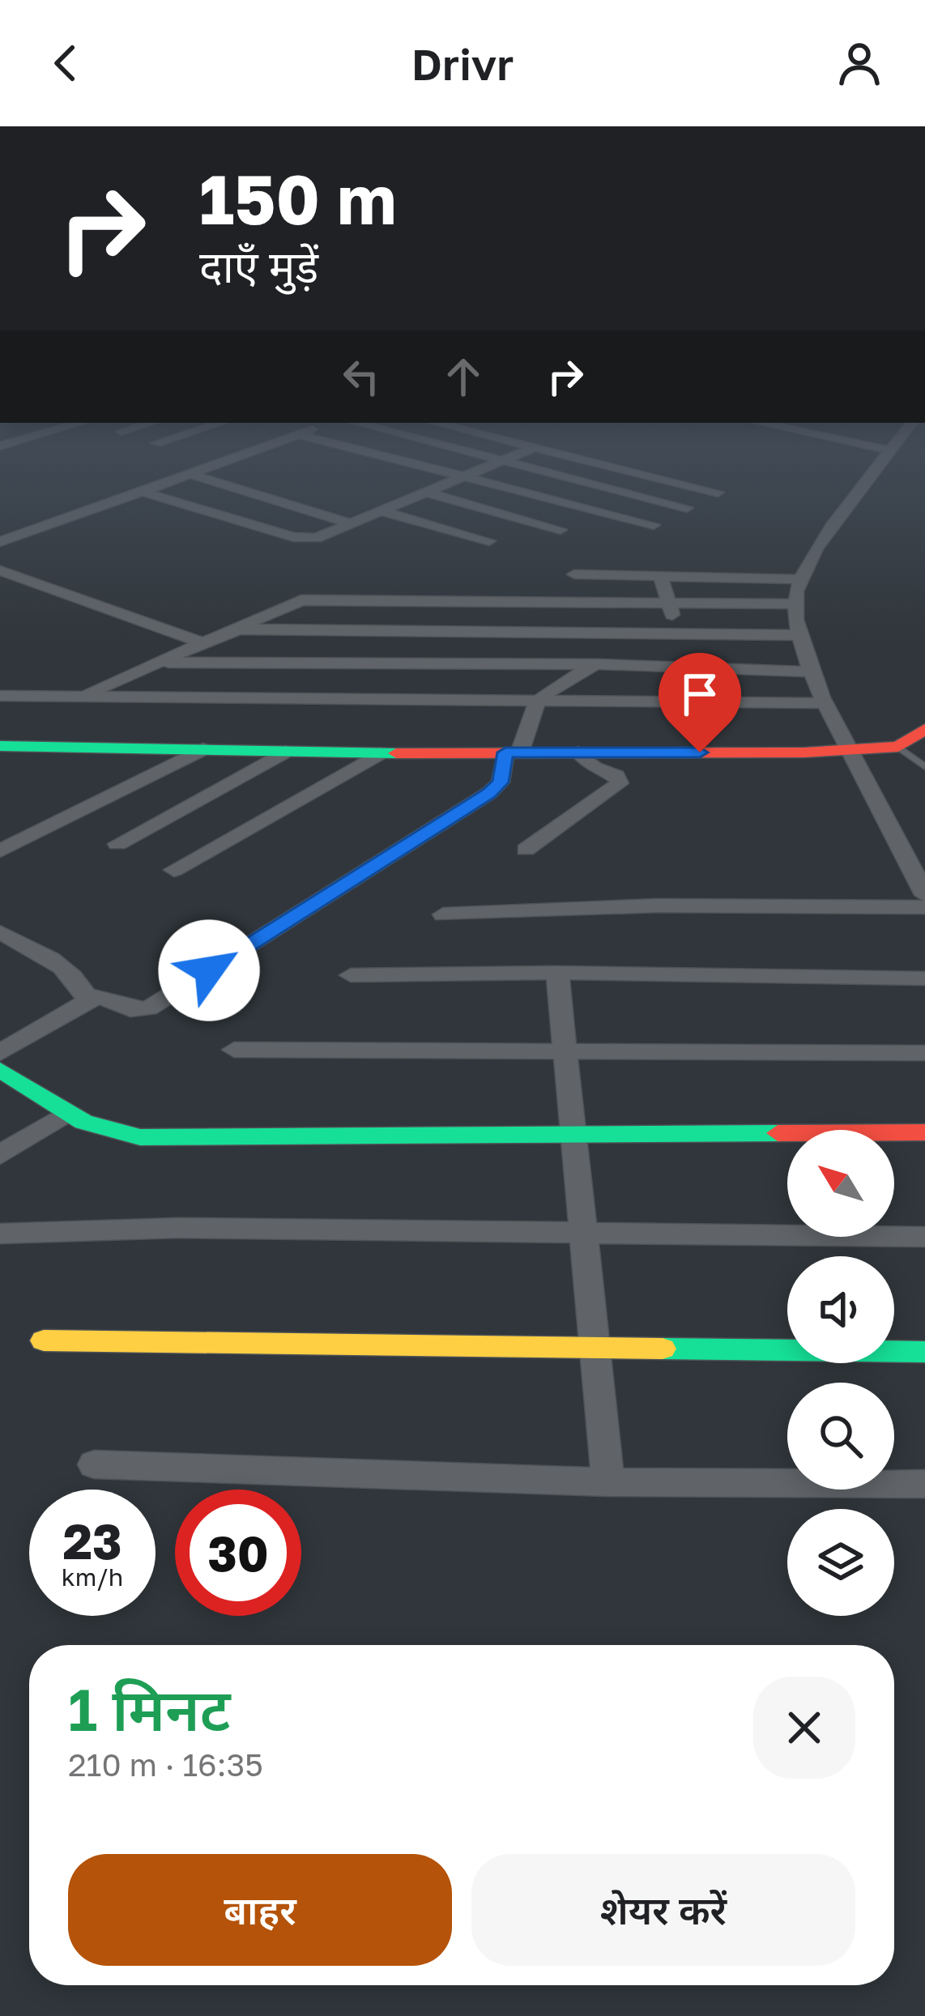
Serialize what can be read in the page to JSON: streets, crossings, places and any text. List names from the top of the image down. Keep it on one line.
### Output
{"north":"top left","page":{"header":"Drivr","turn":["150 m","दाएँ मुड़ें"],"speed":"23 km/h","limit":"30","heading":["1 मिनट","210 m · 16:35"],"buttons":["बाहर","शेयर करें"]}}
